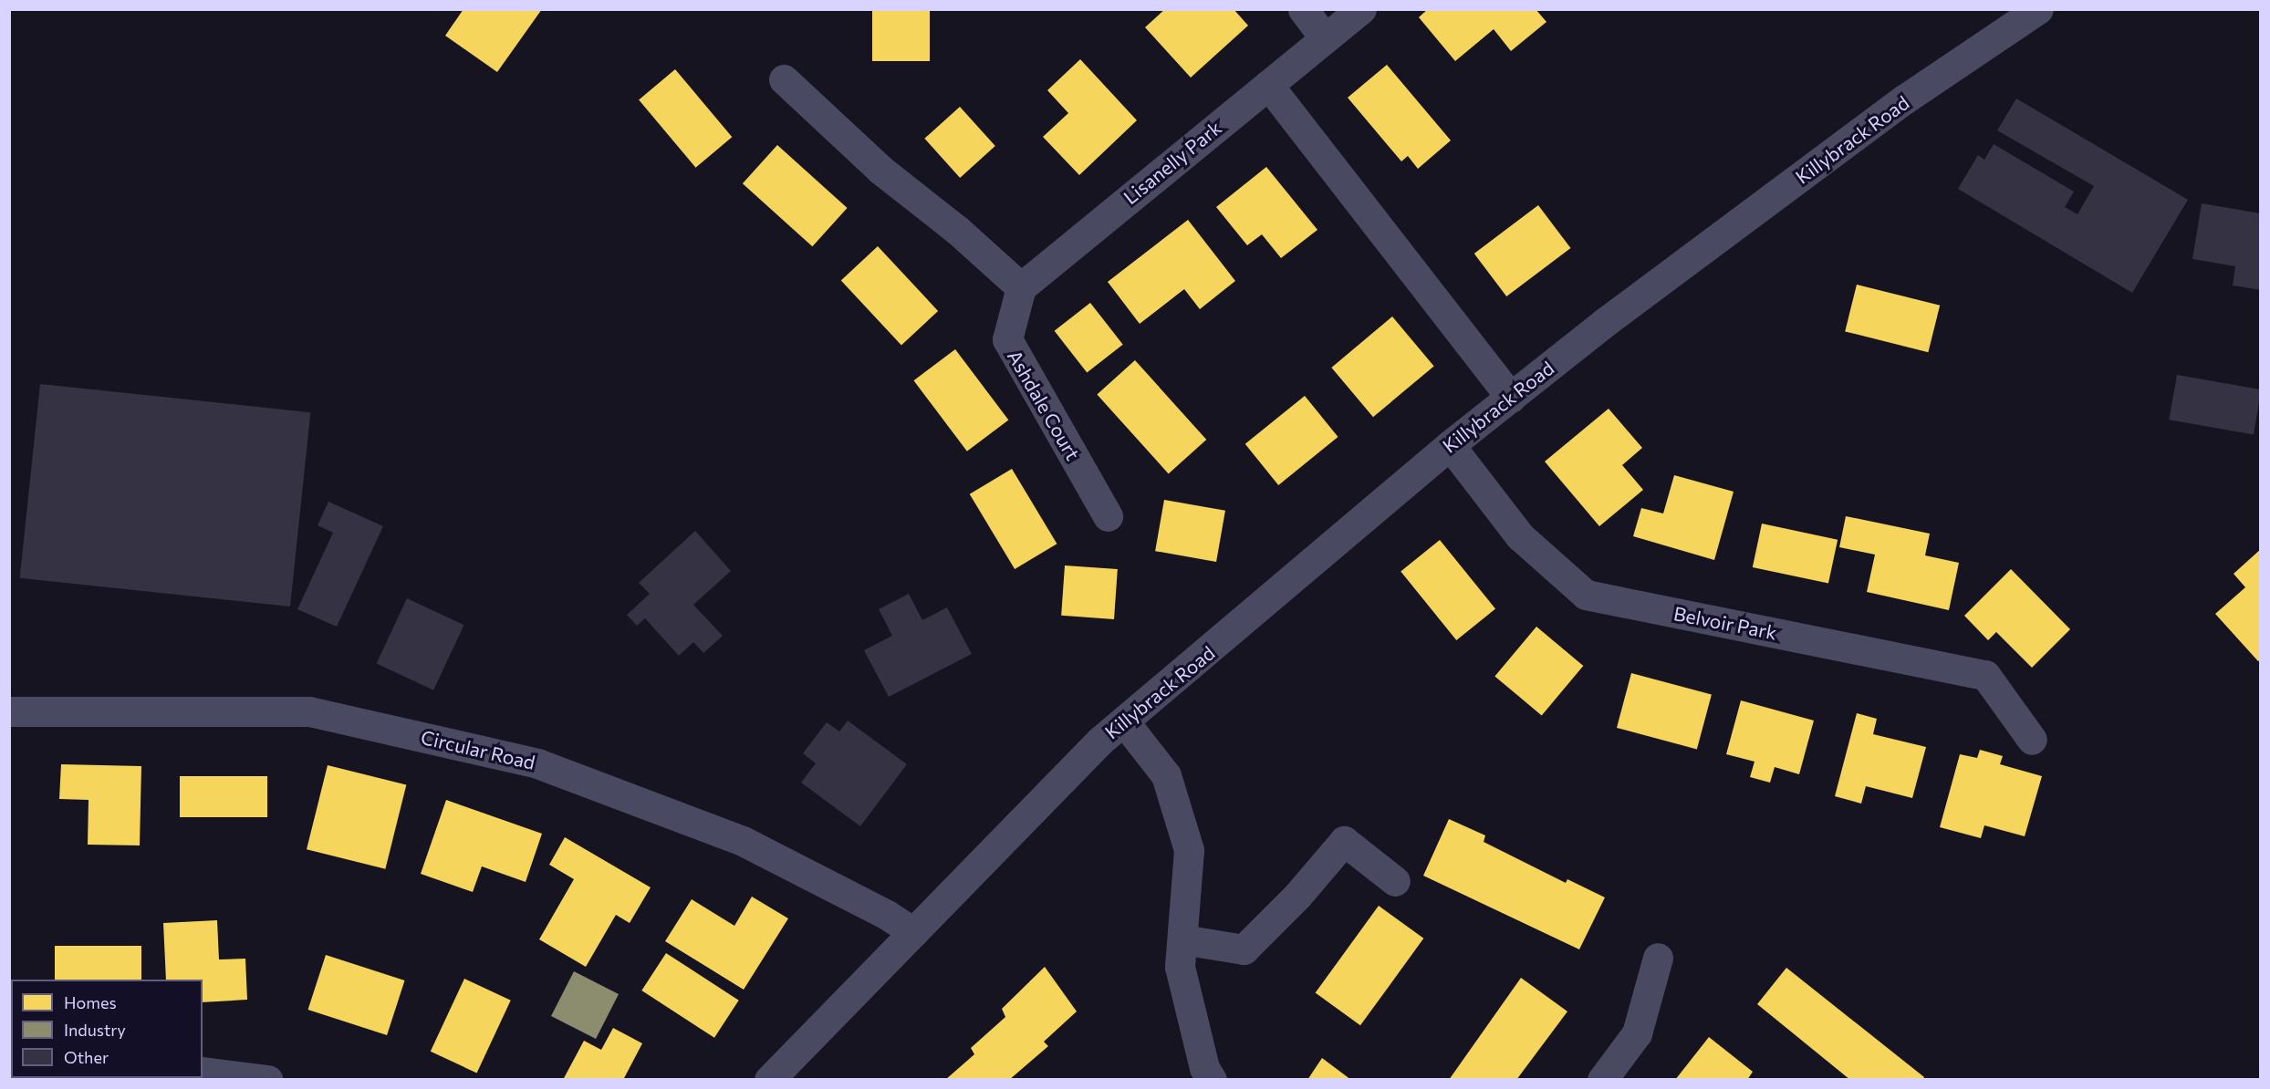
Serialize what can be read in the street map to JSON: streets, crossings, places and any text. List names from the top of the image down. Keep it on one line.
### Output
{"streets":{"street":["Killybrack Road","Lisanelly Park","Ashdale Court","Belvoir Park","Circular Road"]},"crossings":[["Killybrack Road","Belvoir Park"],["Killybrack Road","Circular Road"],["Lisanelly Park","Ashdale Court"]],"legend":["Homes","Industry","Other"]}
